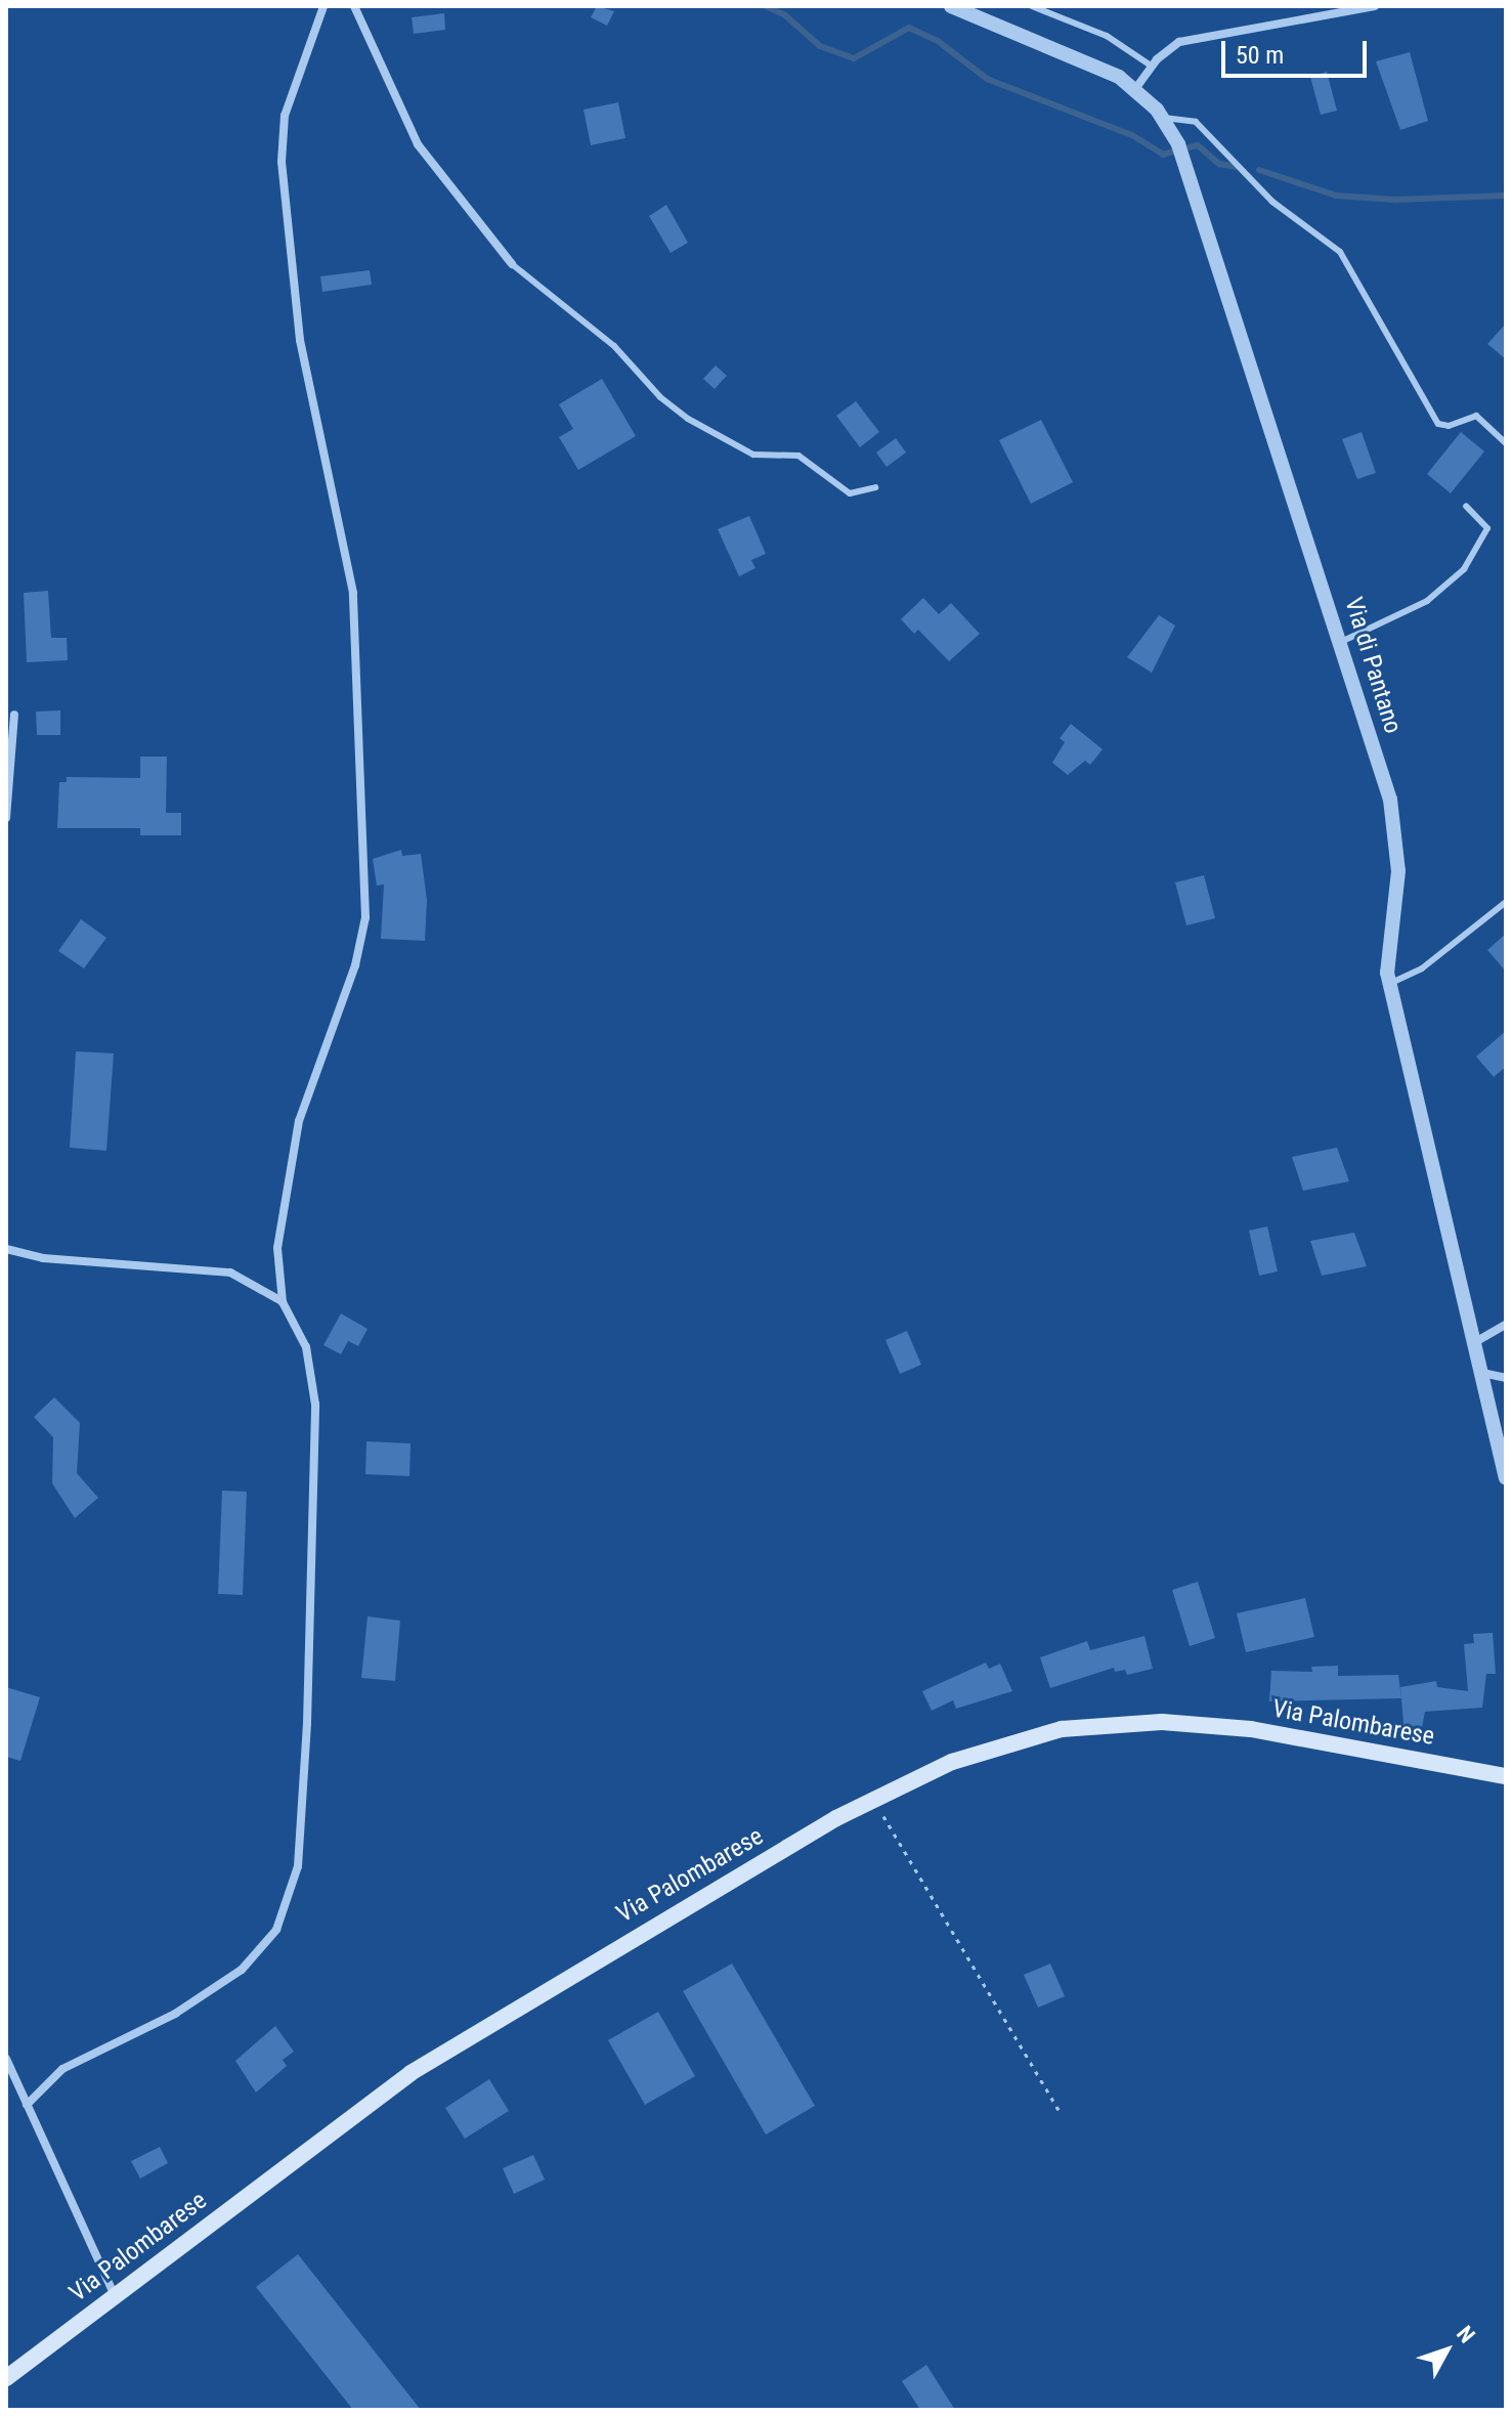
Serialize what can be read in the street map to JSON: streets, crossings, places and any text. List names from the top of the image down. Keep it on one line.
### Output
{"streets":{"main road":["Via Palombarese"],"street":["Via di Pantano"]},"scale_bar":"50 m","north":"top right"}
